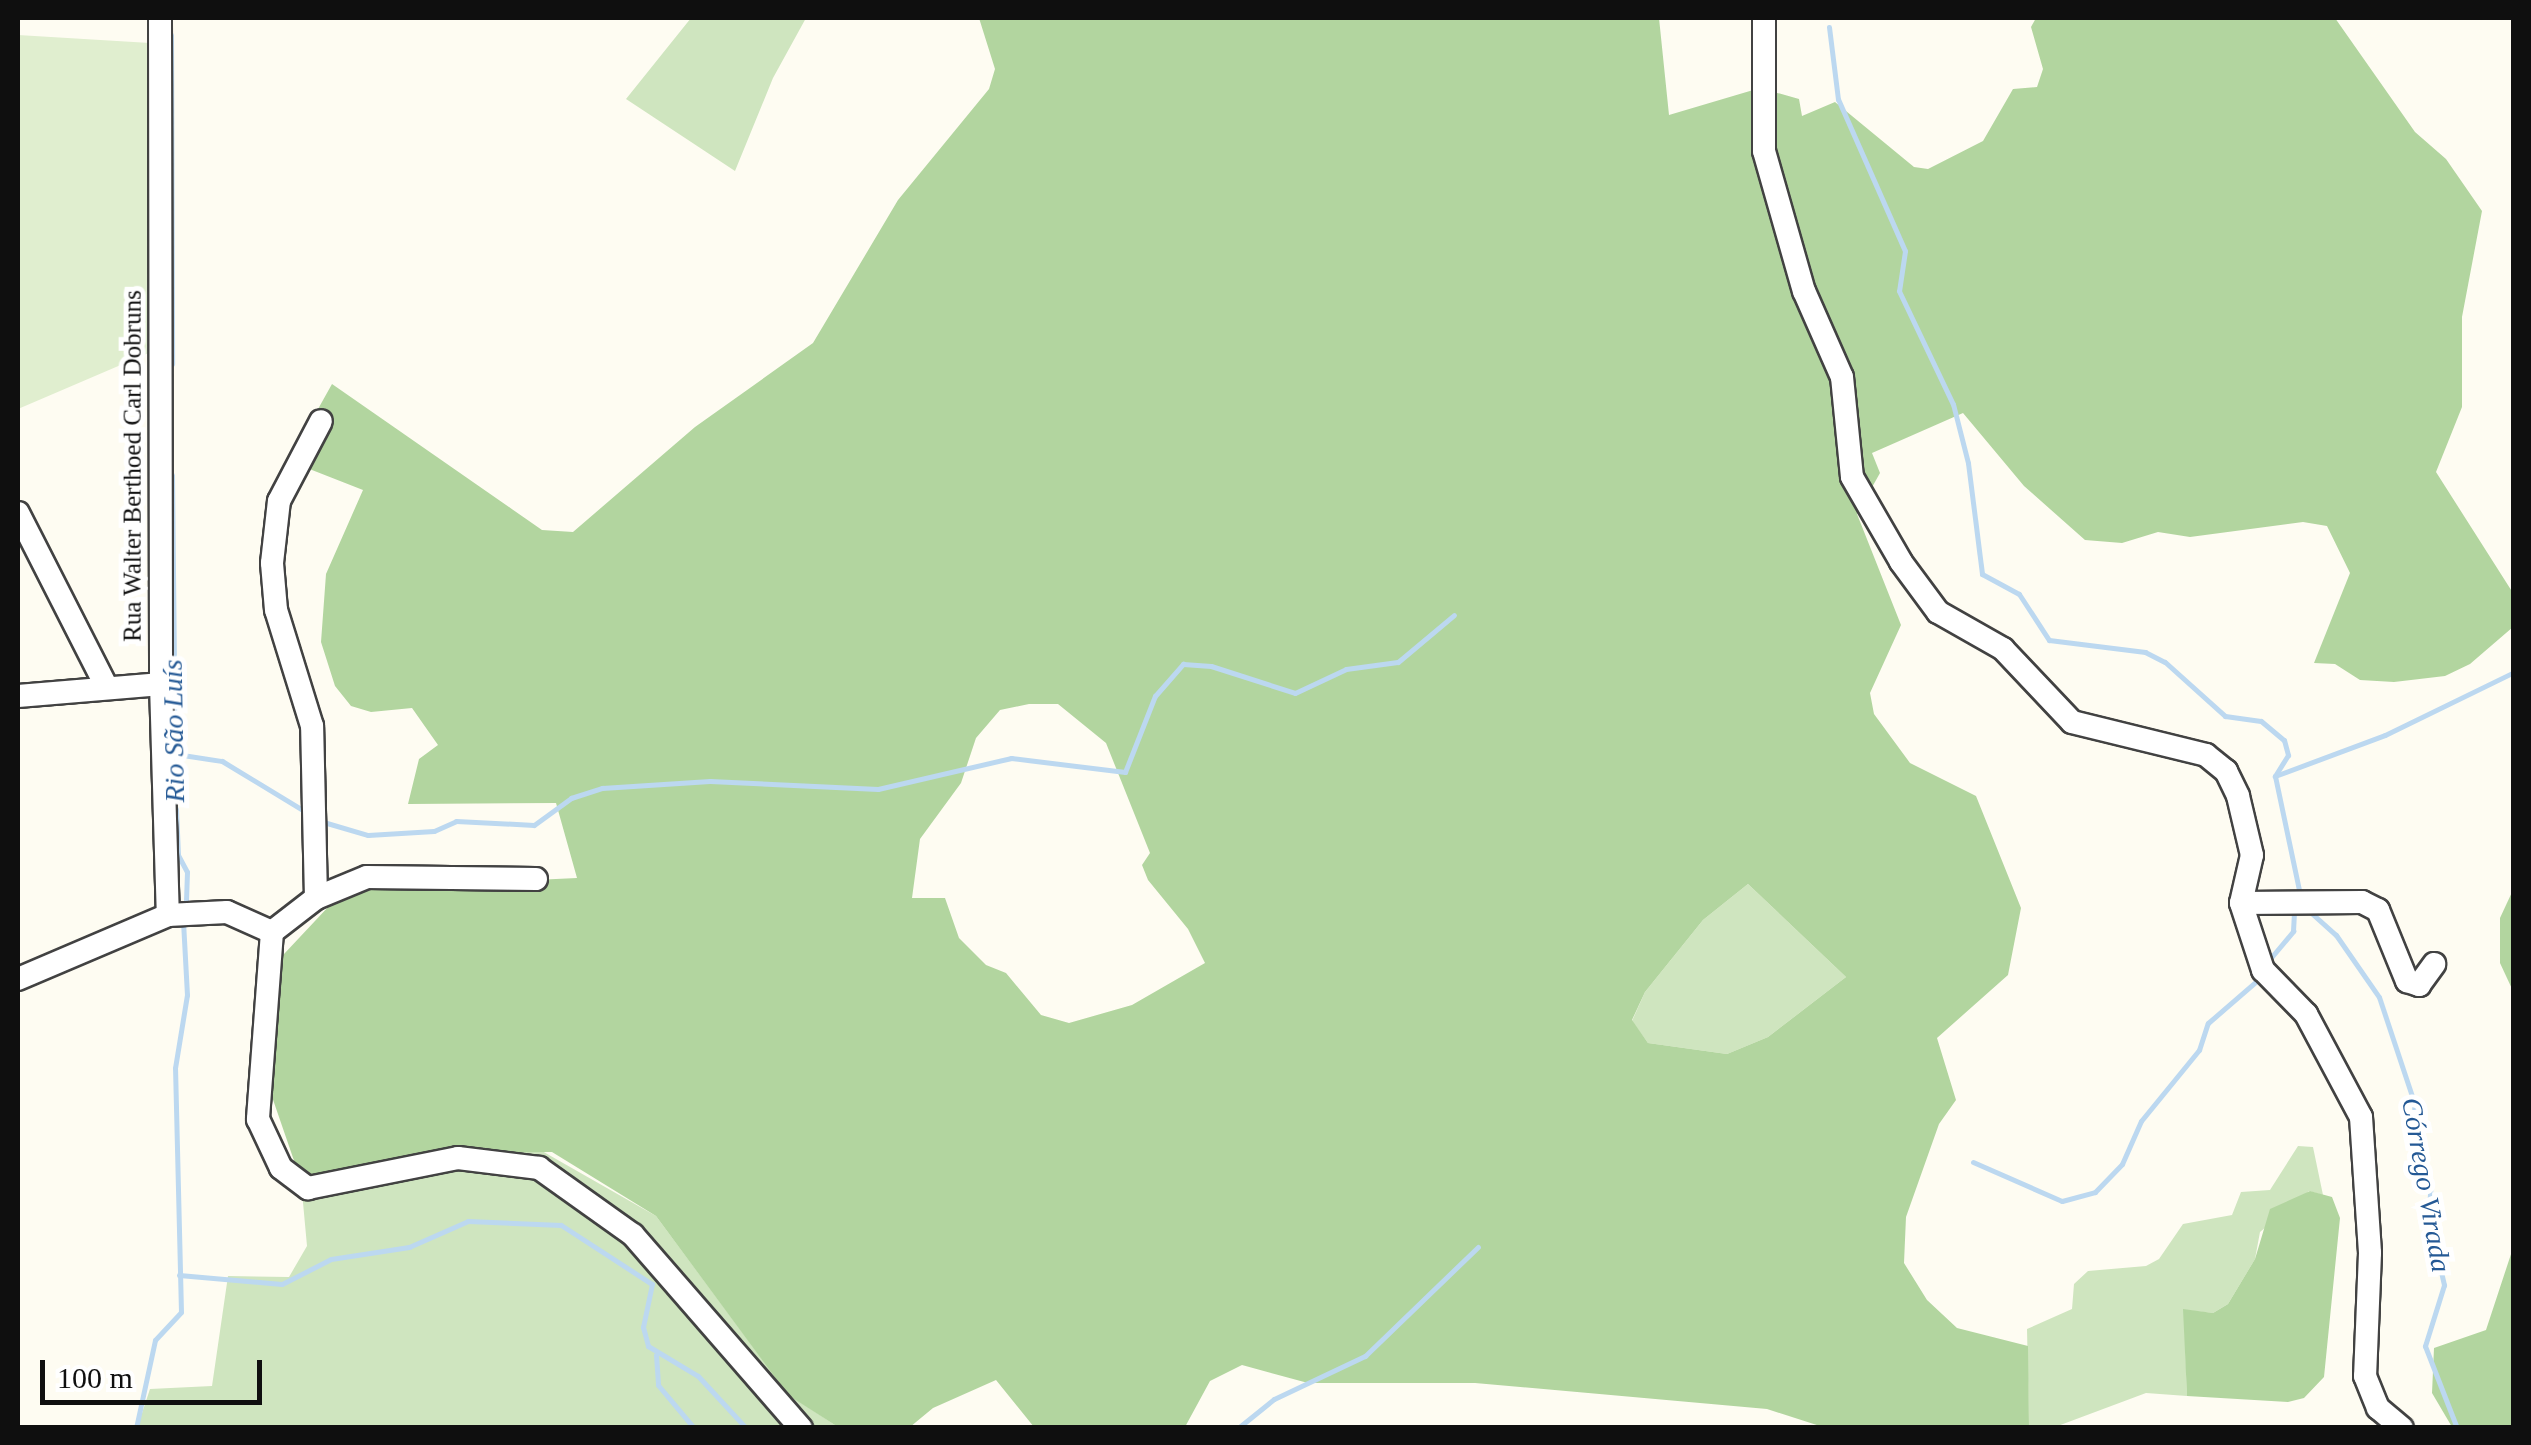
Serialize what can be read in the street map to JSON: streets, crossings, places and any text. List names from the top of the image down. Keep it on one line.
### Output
{"streets":{"street":["Rua Walter Berthoed Carl Dobruns"]},"water":["Rio São Luís","Córrego Virada"],"scale_bar":"100 m"}
